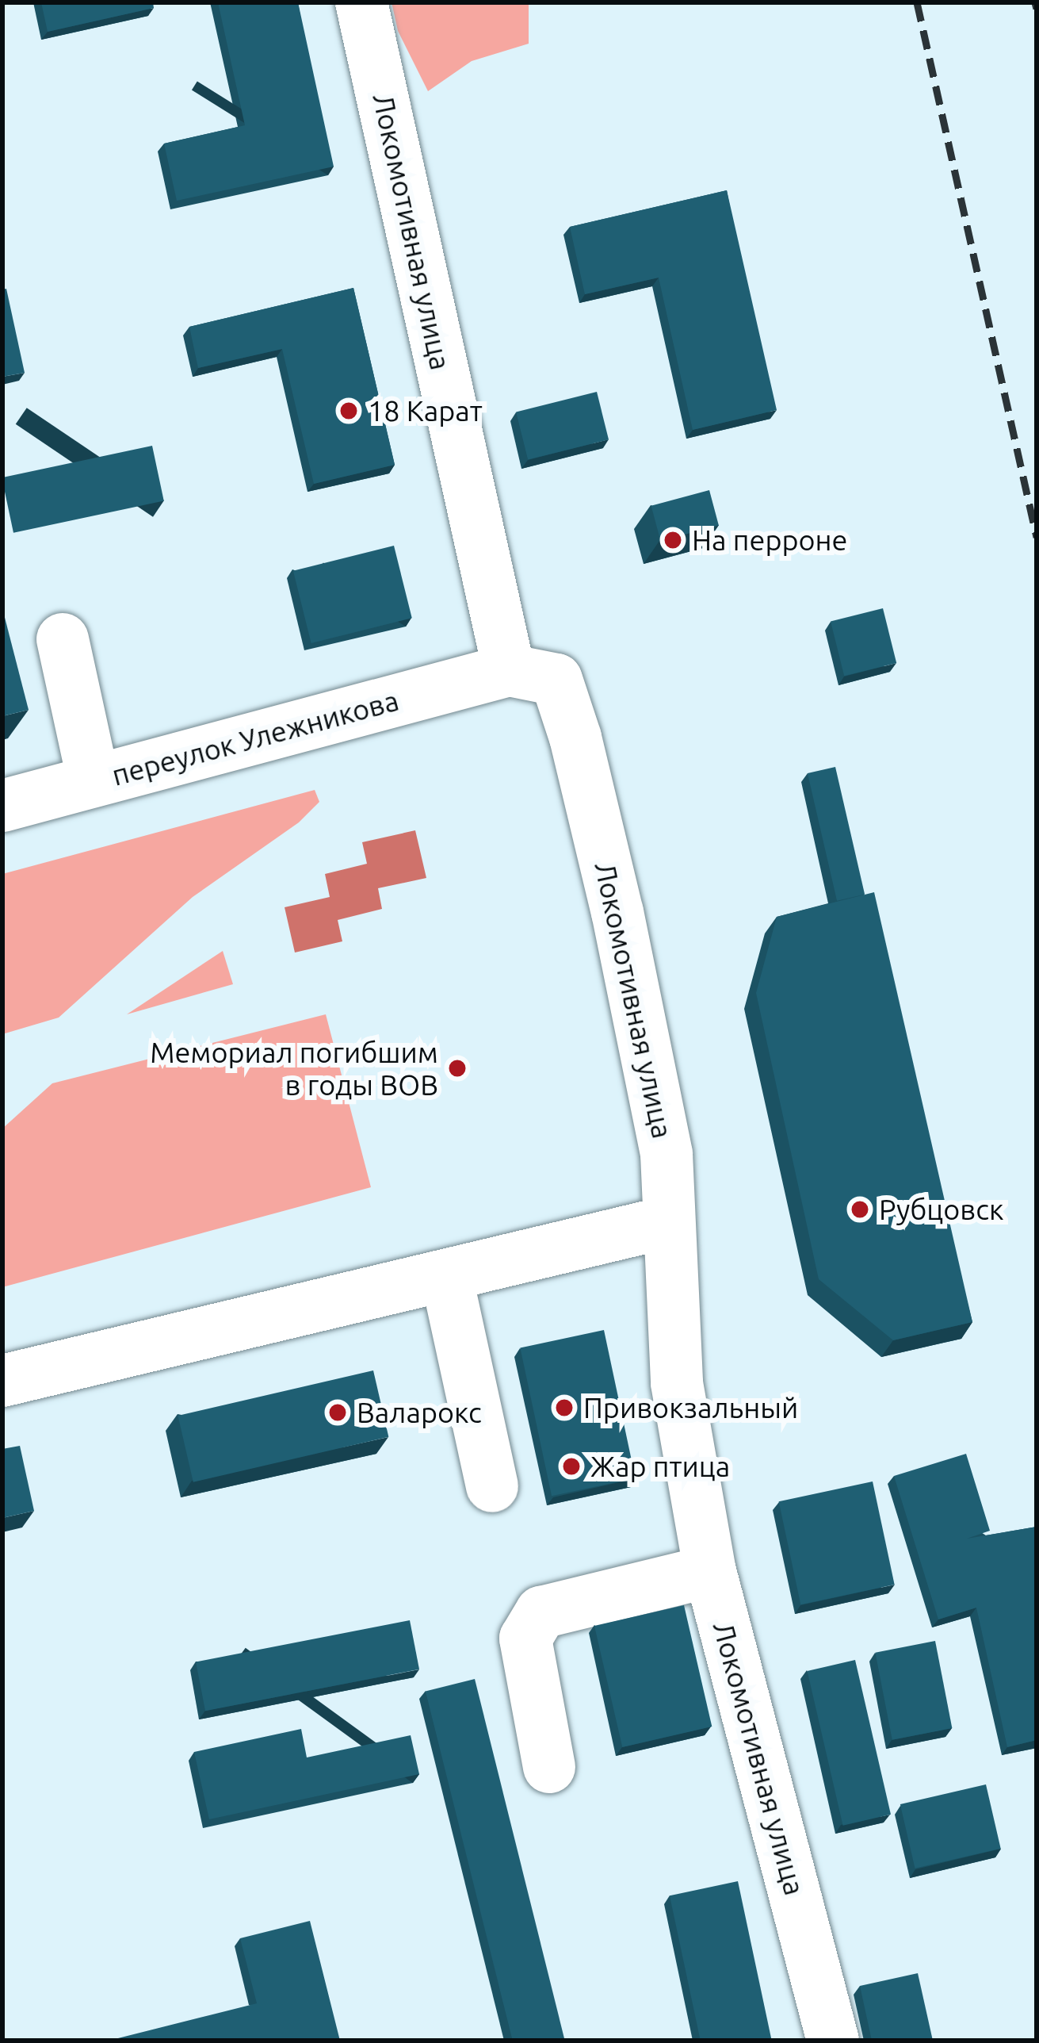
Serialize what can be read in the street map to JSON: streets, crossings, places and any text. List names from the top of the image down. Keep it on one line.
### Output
{"streets":{"street":["Локомотивная улица","переулок Улежникова"]},"crossings":[["Локомотивная улица","переулок Улежникова"]],"places":["18 Карат","На перроне","Мемориал погибшим в годы ВОВ","Рубцовск","Привокзальный","Валарокс","Жар птица"]}
